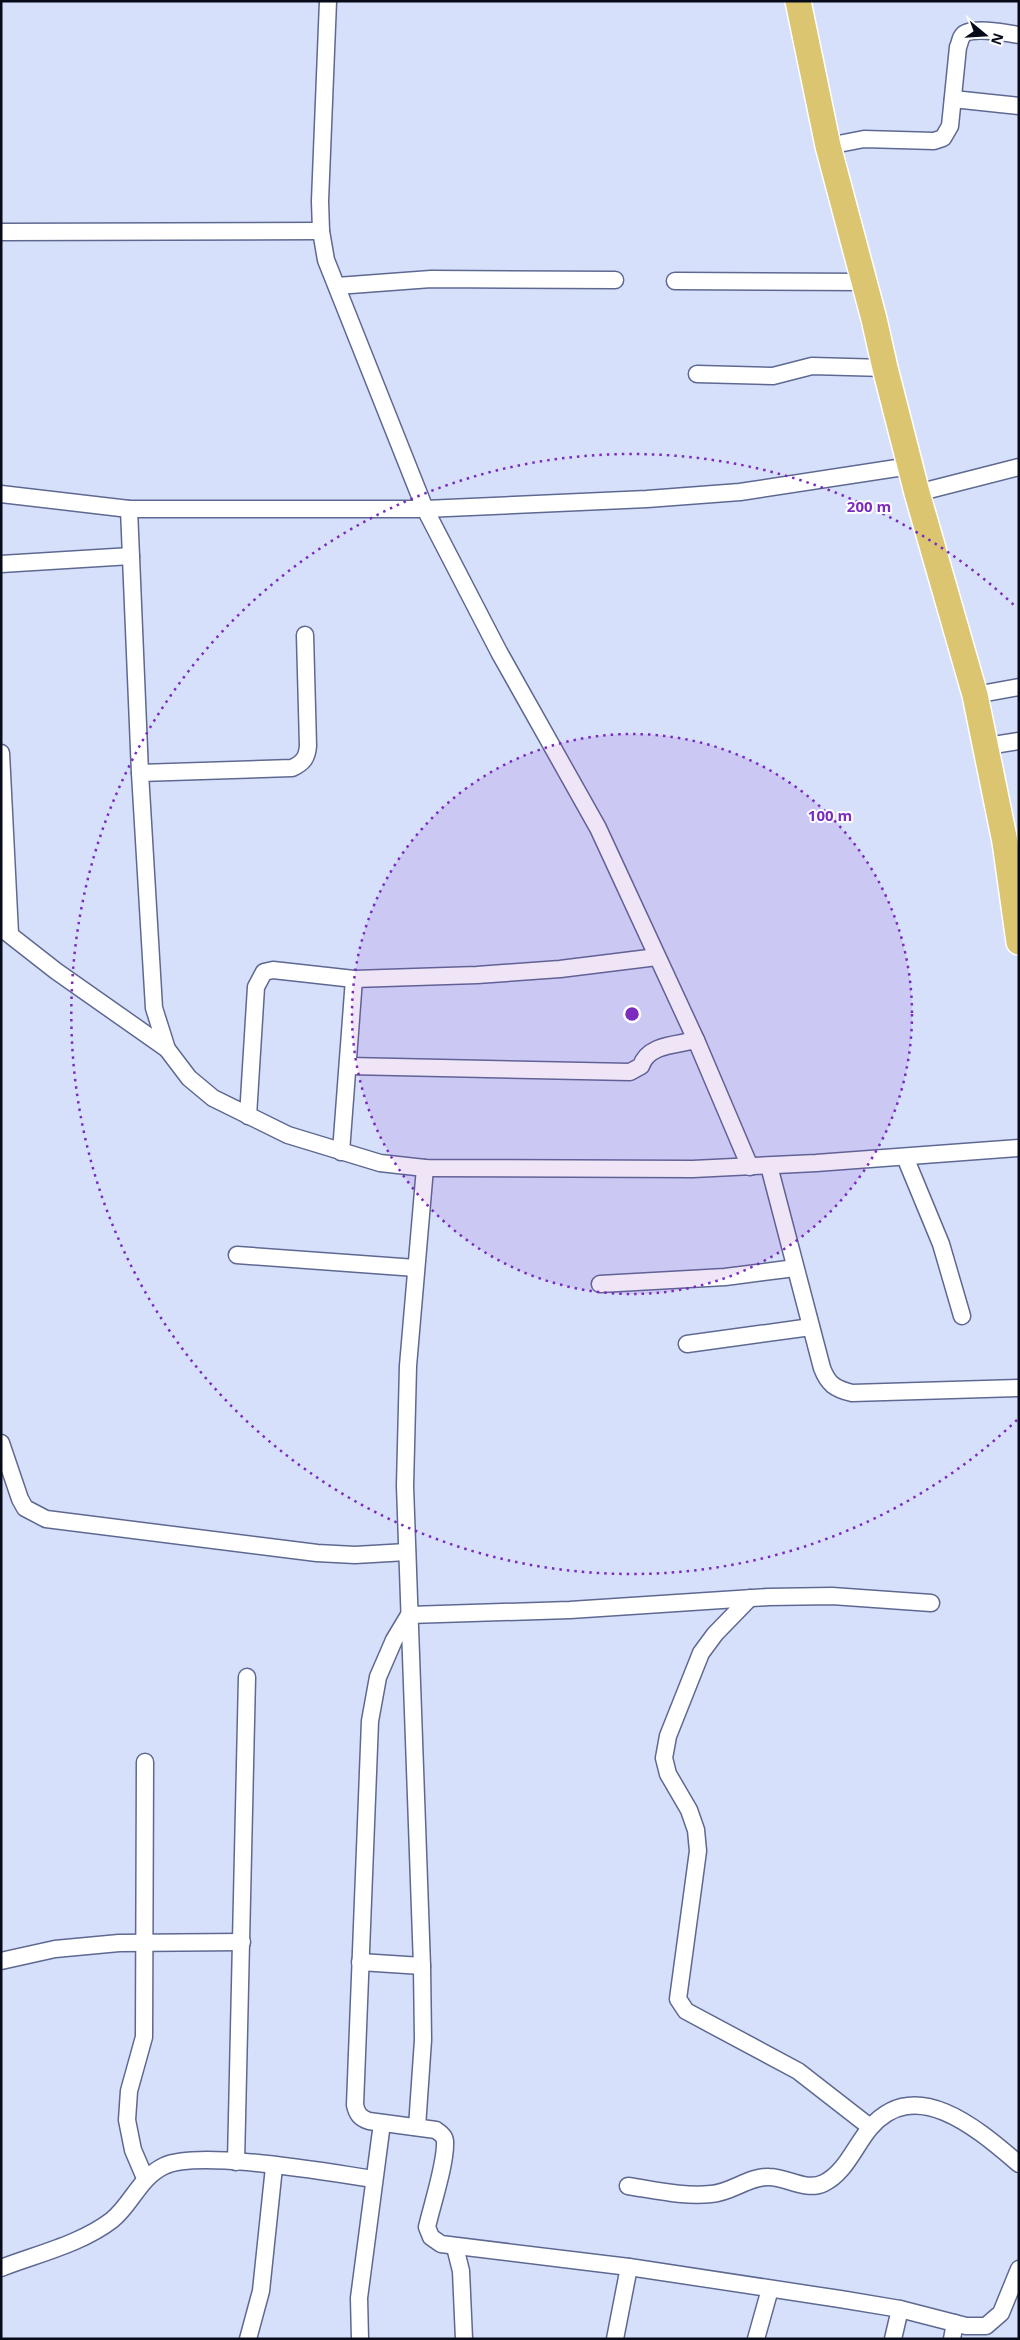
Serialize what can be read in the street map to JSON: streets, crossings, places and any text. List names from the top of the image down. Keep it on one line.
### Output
{"north":"right","rings":["200 m","100 m"]}
